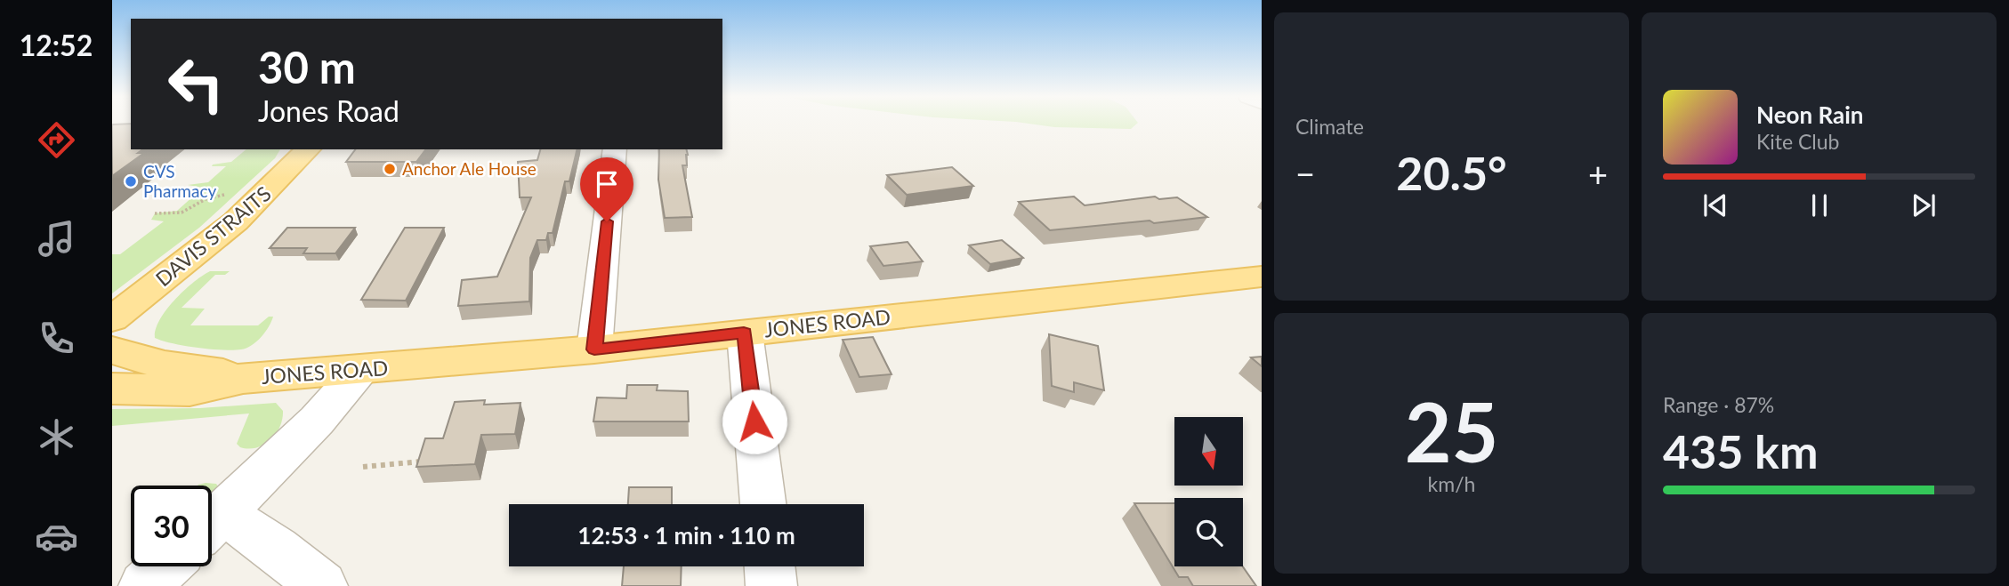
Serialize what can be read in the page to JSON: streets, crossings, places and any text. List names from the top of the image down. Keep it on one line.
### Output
{"streets":{"main road":["DAVIS STRAITS","JONES ROAD"]},"places":["Anchor Ale House","CVS Pharmacy"],"north":"bottom","page":{"tabs":"12:52","tile":["Climate",["25","km/h"],["Range · 87%","435 km"]],"turn":["30 m","Jones Road"],"song":["Neon Rain","Kite Club"],"heat":["−","20.5°","+"],"limit":"30","trip":"12:53 · 1 min · 110 m"}}
